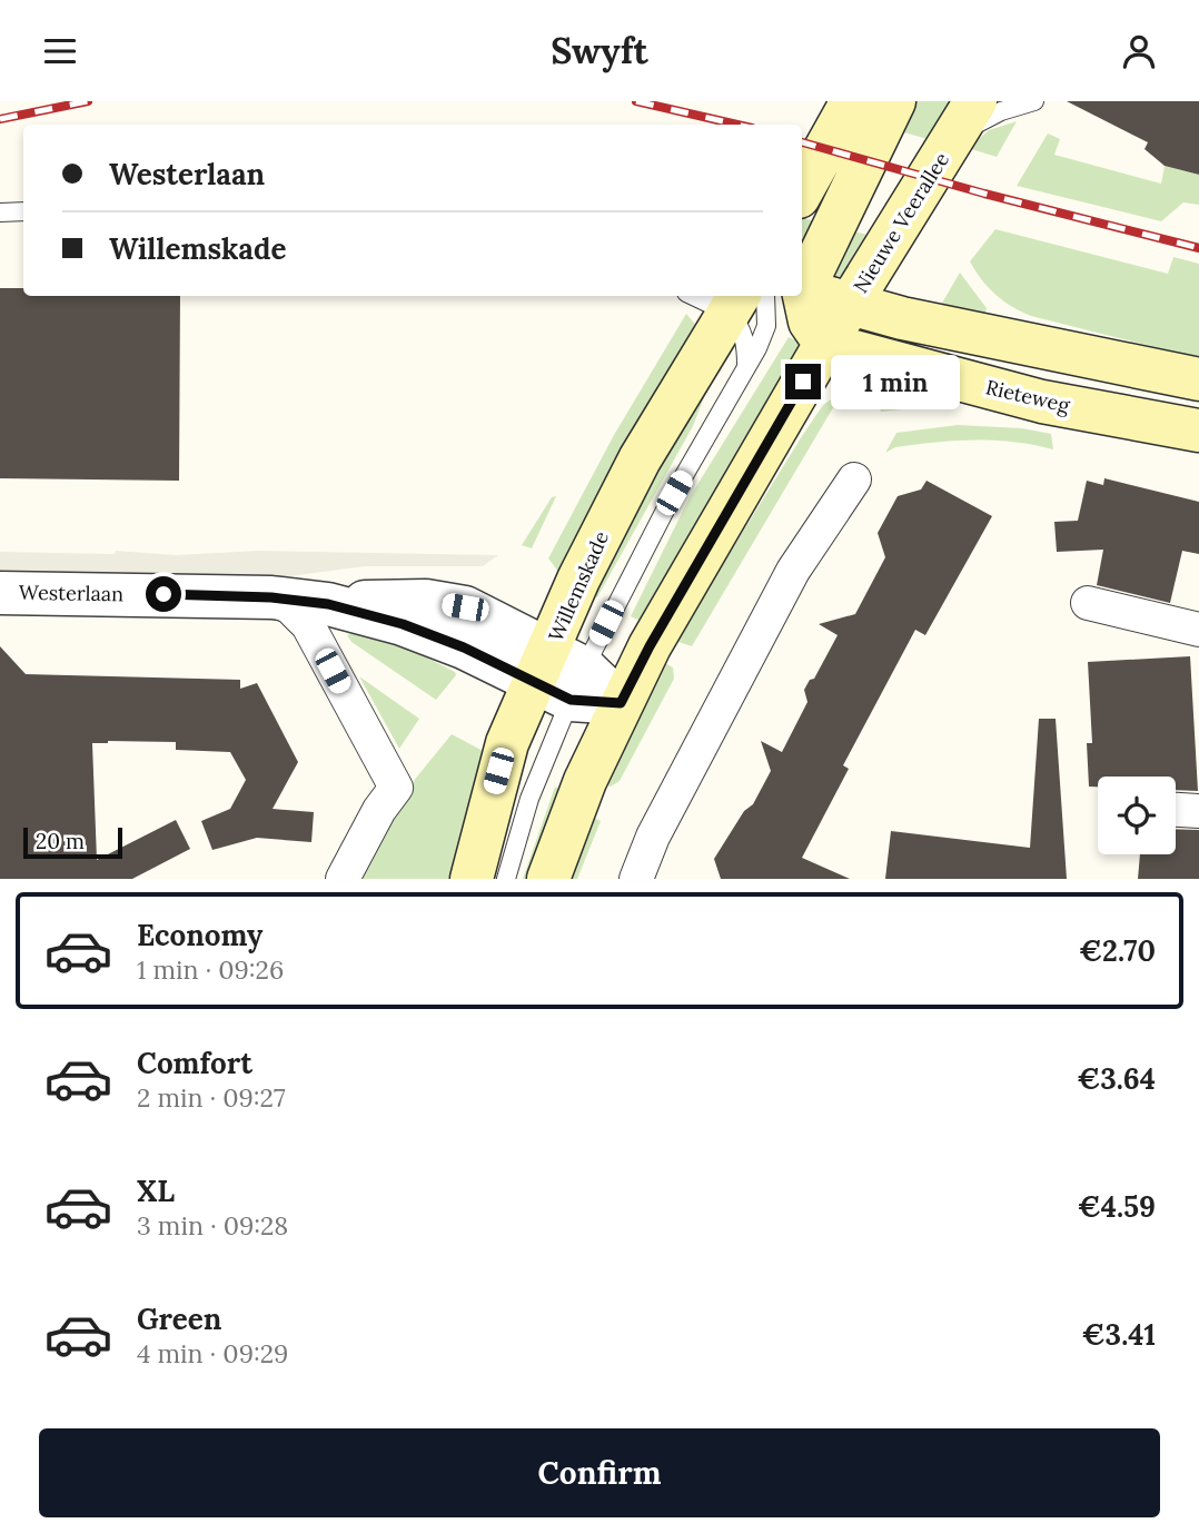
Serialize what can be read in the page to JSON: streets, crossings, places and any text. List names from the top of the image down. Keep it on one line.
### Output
{"streets":{"main road":["Nieuwe Veerallee","Rieteweg","Willemskade"],"street":["Westerlaan"]},"crossings":[["Nieuwe Veerallee","Rieteweg"],["Willemskade","Westerlaan"]],"scale_bar":"20 m","page":{"header":"Swyft","banner":["Westerlaan","Willemskade"],"bubble":"1 min","scale":"20 m","list":[{"name":"Economy","note":"1 min · 09:26","value":"€2.70"},{"name":"Comfort","note":"2 min · 09:27","value":"€3.64"},{"name":"XL","note":"3 min · 09:28","value":"€4.59"},{"name":"Green","note":"4 min · 09:29","value":"€3.41"}],"buttons":"Confirm"}}
